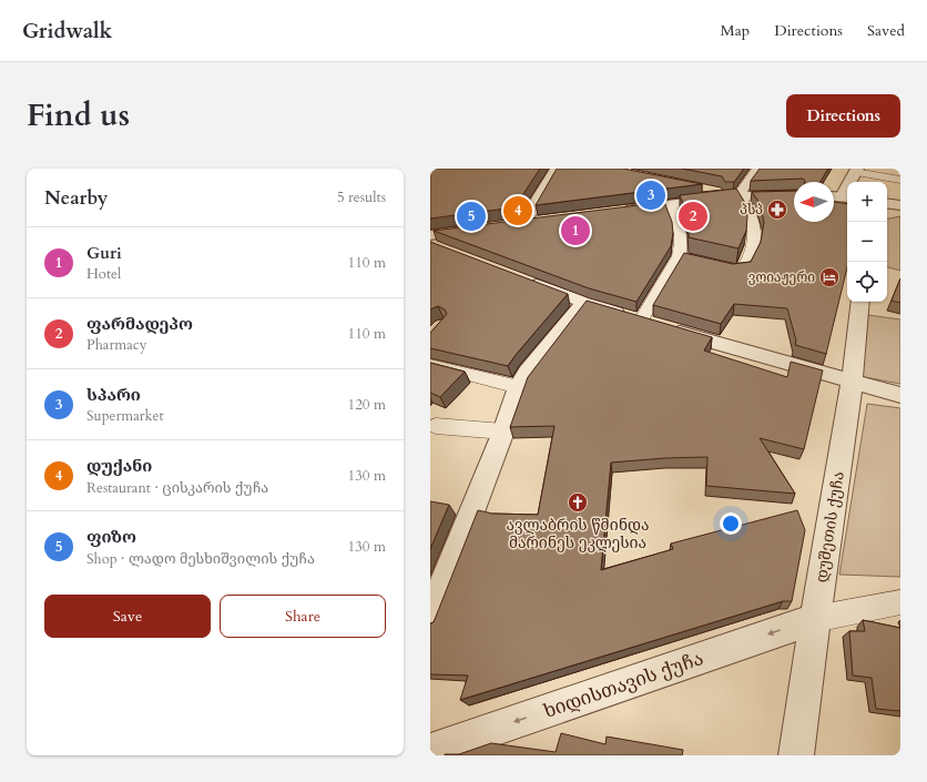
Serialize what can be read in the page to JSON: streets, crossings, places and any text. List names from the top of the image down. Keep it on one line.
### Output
{"streets":{"street":["დუშეთის ქუჩა","ხიდისთავის ქუჩა"]},"crossings":[["დუშეთის ქუჩა","ხიდისთავის ქუჩა"]],"one_way":["ხიდისთავის ქუჩა"],"places":{"pharmacy":["პსპ"],"hotel":["ვოიაჟერი"],"church":["ავლაბრის წმინდა მარინეს ეკლესია"]},"north":"left","page":{"header":"Gridwalk","nav":["Map","Directions","Saved"],"title":"Find us","buttons":["Directions",["Save","Share"]],"heading":["Nearby","5 results"],"pins":["3","4","2","5","1"],"map_buttons":["+","−"],"list":[{"mark":"1","name":"Guri","note":"Hotel","value":"110 m"},{"mark":"2","name":"ფარმადეპო","note":"Pharmacy","value":"110 m"},{"mark":"3","name":"სპარი","note":"Supermarket","value":"120 m"},{"mark":"4","name":"დუქანი","note":"Restaurant · ცისკარის ქუჩა","value":"130 m"},{"mark":"5","name":"ფიზო","note":"Shop · ლადო მესხიშვილის ქუჩა","value":"130 m"}]}}
